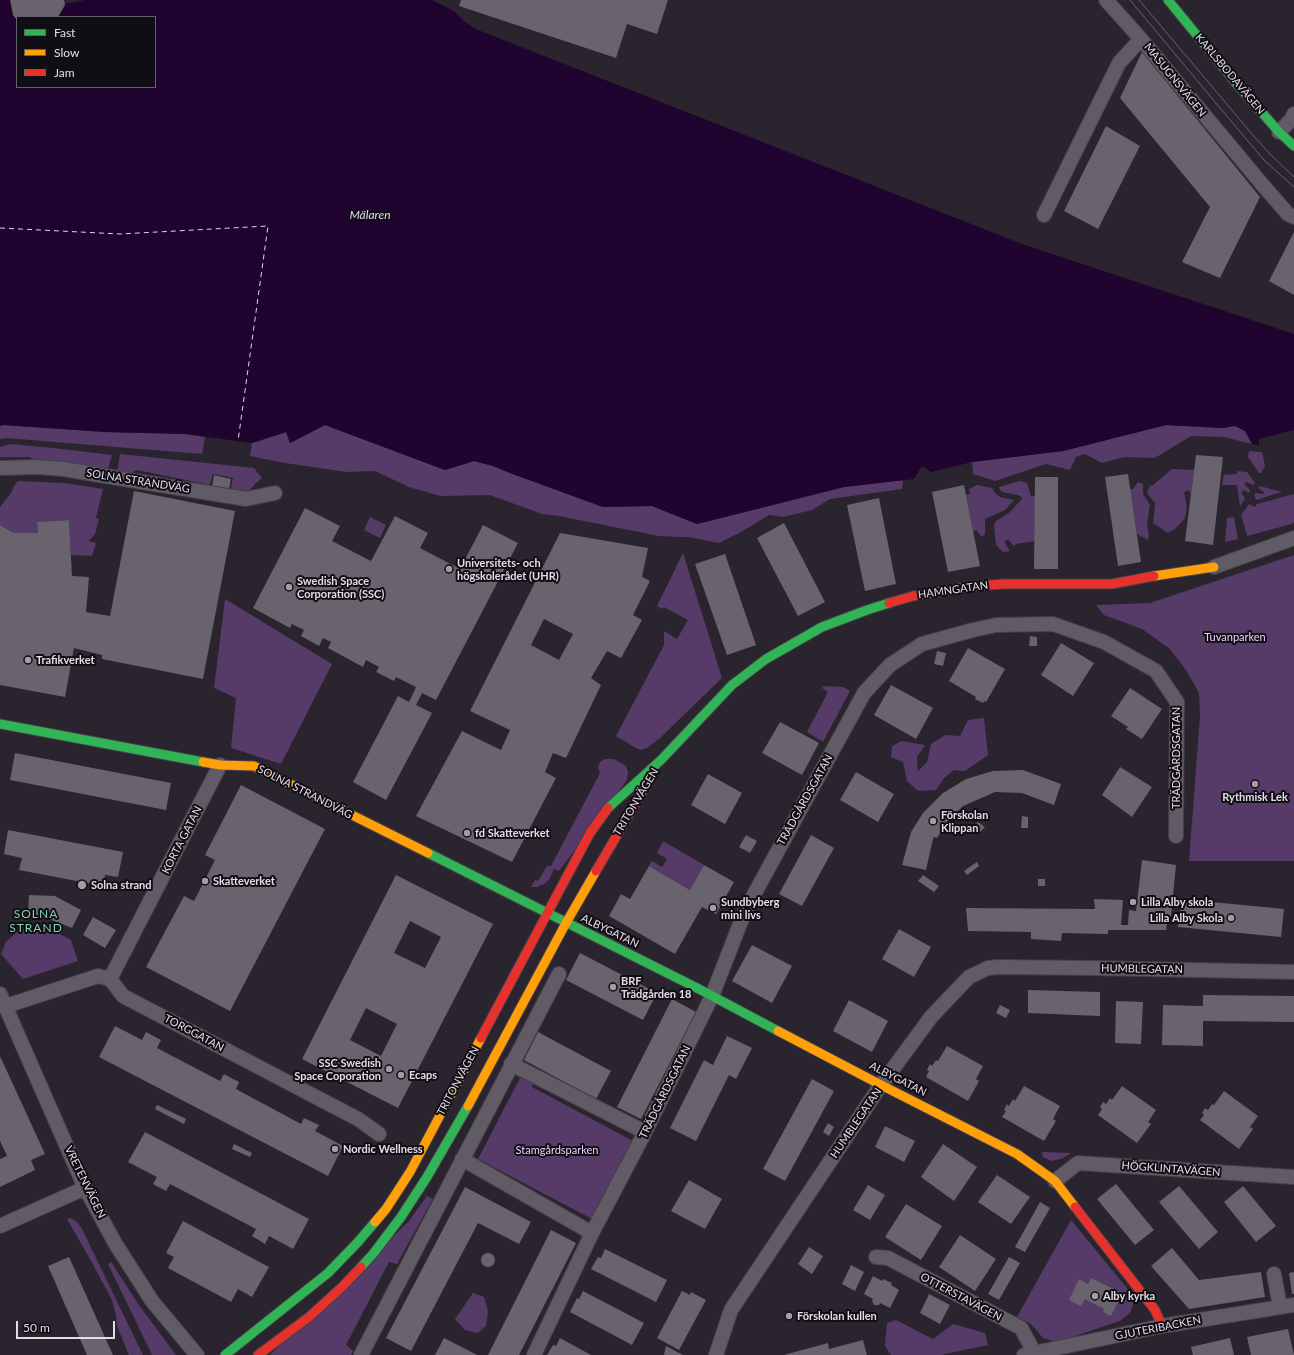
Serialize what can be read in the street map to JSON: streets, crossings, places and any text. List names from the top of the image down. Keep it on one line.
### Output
{"streets":{"street":["KARLSBODAVÄGEN","MASUGNSVÄGEN","SOLNA STRANDVÄG","HAMNGATAN","TRÄDGÅRDSGATAN","TRITONVÄGEN","KORTA GATAN","ALBYGATAN","HUMBLEGATAN","TORGGATAN","HÖGKLINTAVÄGEN","VRETENVÄGEN","OTTERSTAVÄGEN","GJUTERIBACKEN"]},"crossings":[["SOLNA STRANDVÄG","TRITONVÄGEN"],["SOLNA STRANDVÄG","KORTA GATAN"],["SOLNA STRANDVÄG","ALBYGATAN"],["HAMNGATAN","TRITONVÄGEN"],["TRÄDGÅRDSGATAN","ALBYGATAN"],["TRITONVÄGEN","ALBYGATAN"],["KORTA GATAN","TORGGATAN"],["ALBYGATAN","HUMBLEGATAN"],["ALBYGATAN","HÖGKLINTAVÄGEN"],["ALBYGATAN","GJUTERIBACKEN"],["OTTERSTAVÄGEN","GJUTERIBACKEN"]],"districts":["SOLNA STRAND"],"water":["Mälaren"],"parks":["Tuvanparken","Stamgårdsparken"],"places":["Universitets- och högskolerådet (UHR)","Swedish Space Corporation (SSC)","Trafikverket","Rythmisk Lek","Förskolan Klippan","fd Skatteverket","Skatteverket","Solna strand","Lilla Alby skola","Sundbyberg mini livs","Lilla Alby Skola","BRF Trädgården 18","SSC Swedish Space Coporation","Ecaps","Nordic Wellness","Alby kyrka","Förskolan kullen"],"legend":["Fast","Slow","Jam"],"scale_bar":"50 m"}
